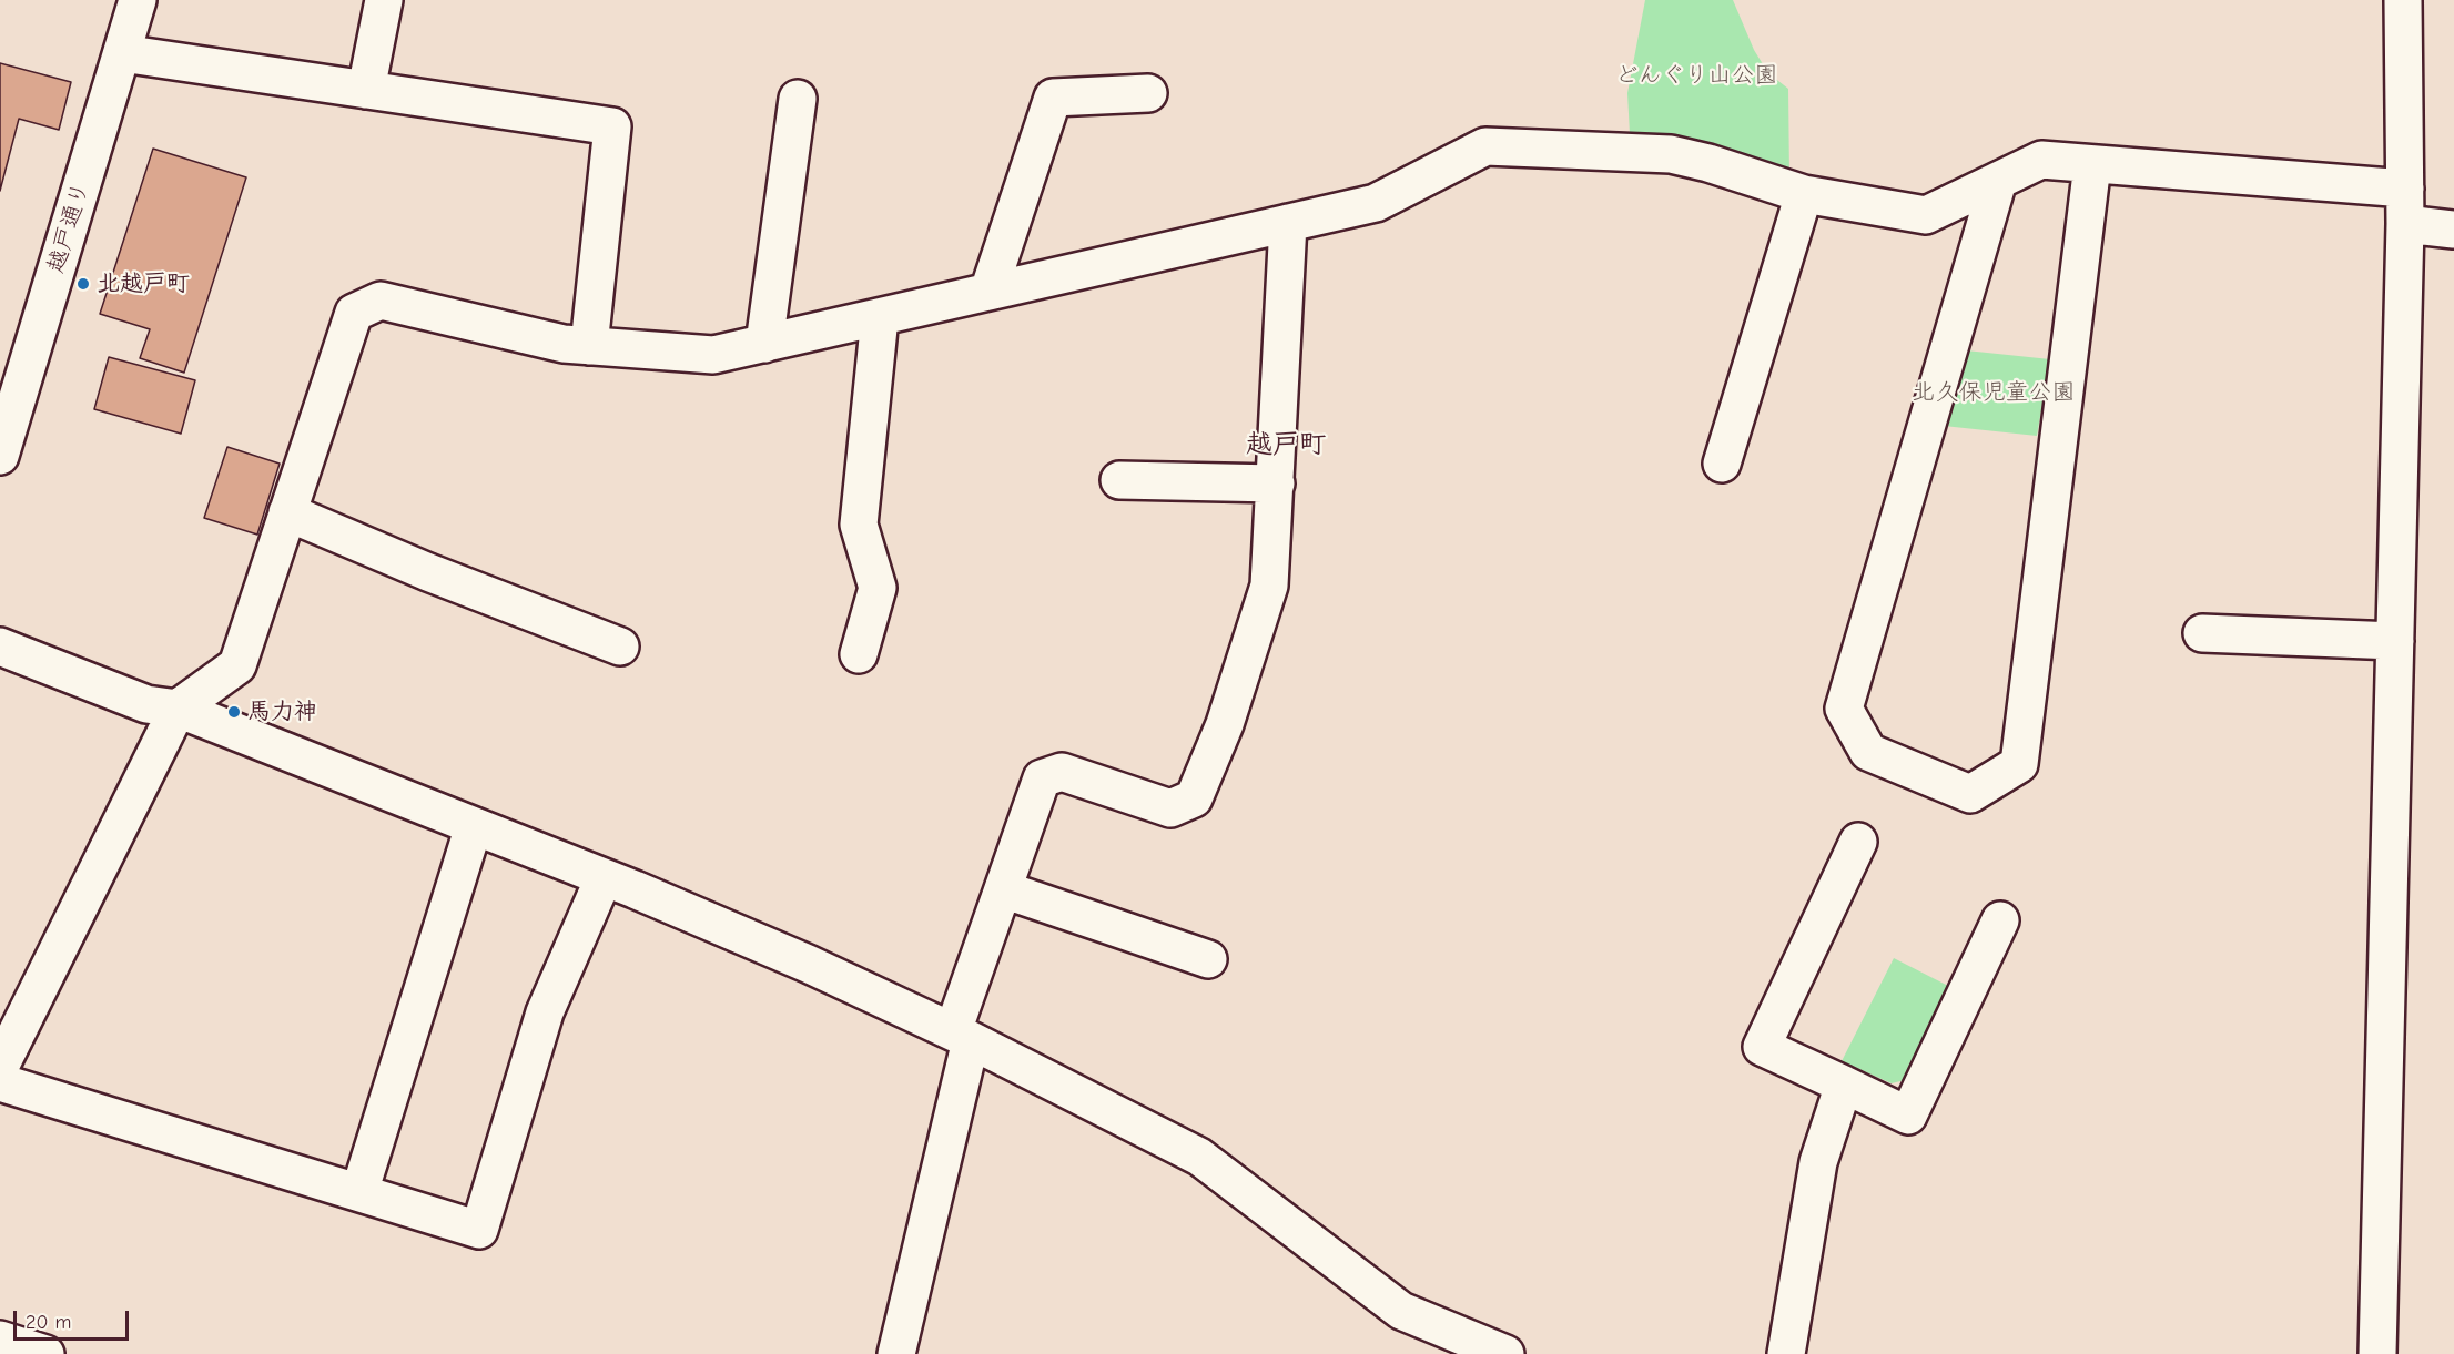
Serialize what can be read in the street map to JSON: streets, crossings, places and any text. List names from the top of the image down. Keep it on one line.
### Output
{"streets":{"street":["越戸通り"]},"districts":["越戸町"],"parks":["どんぐり山公園","北久保児童公園"],"places":["北越戸町","馬力神"],"scale_bar":"20 m"}
